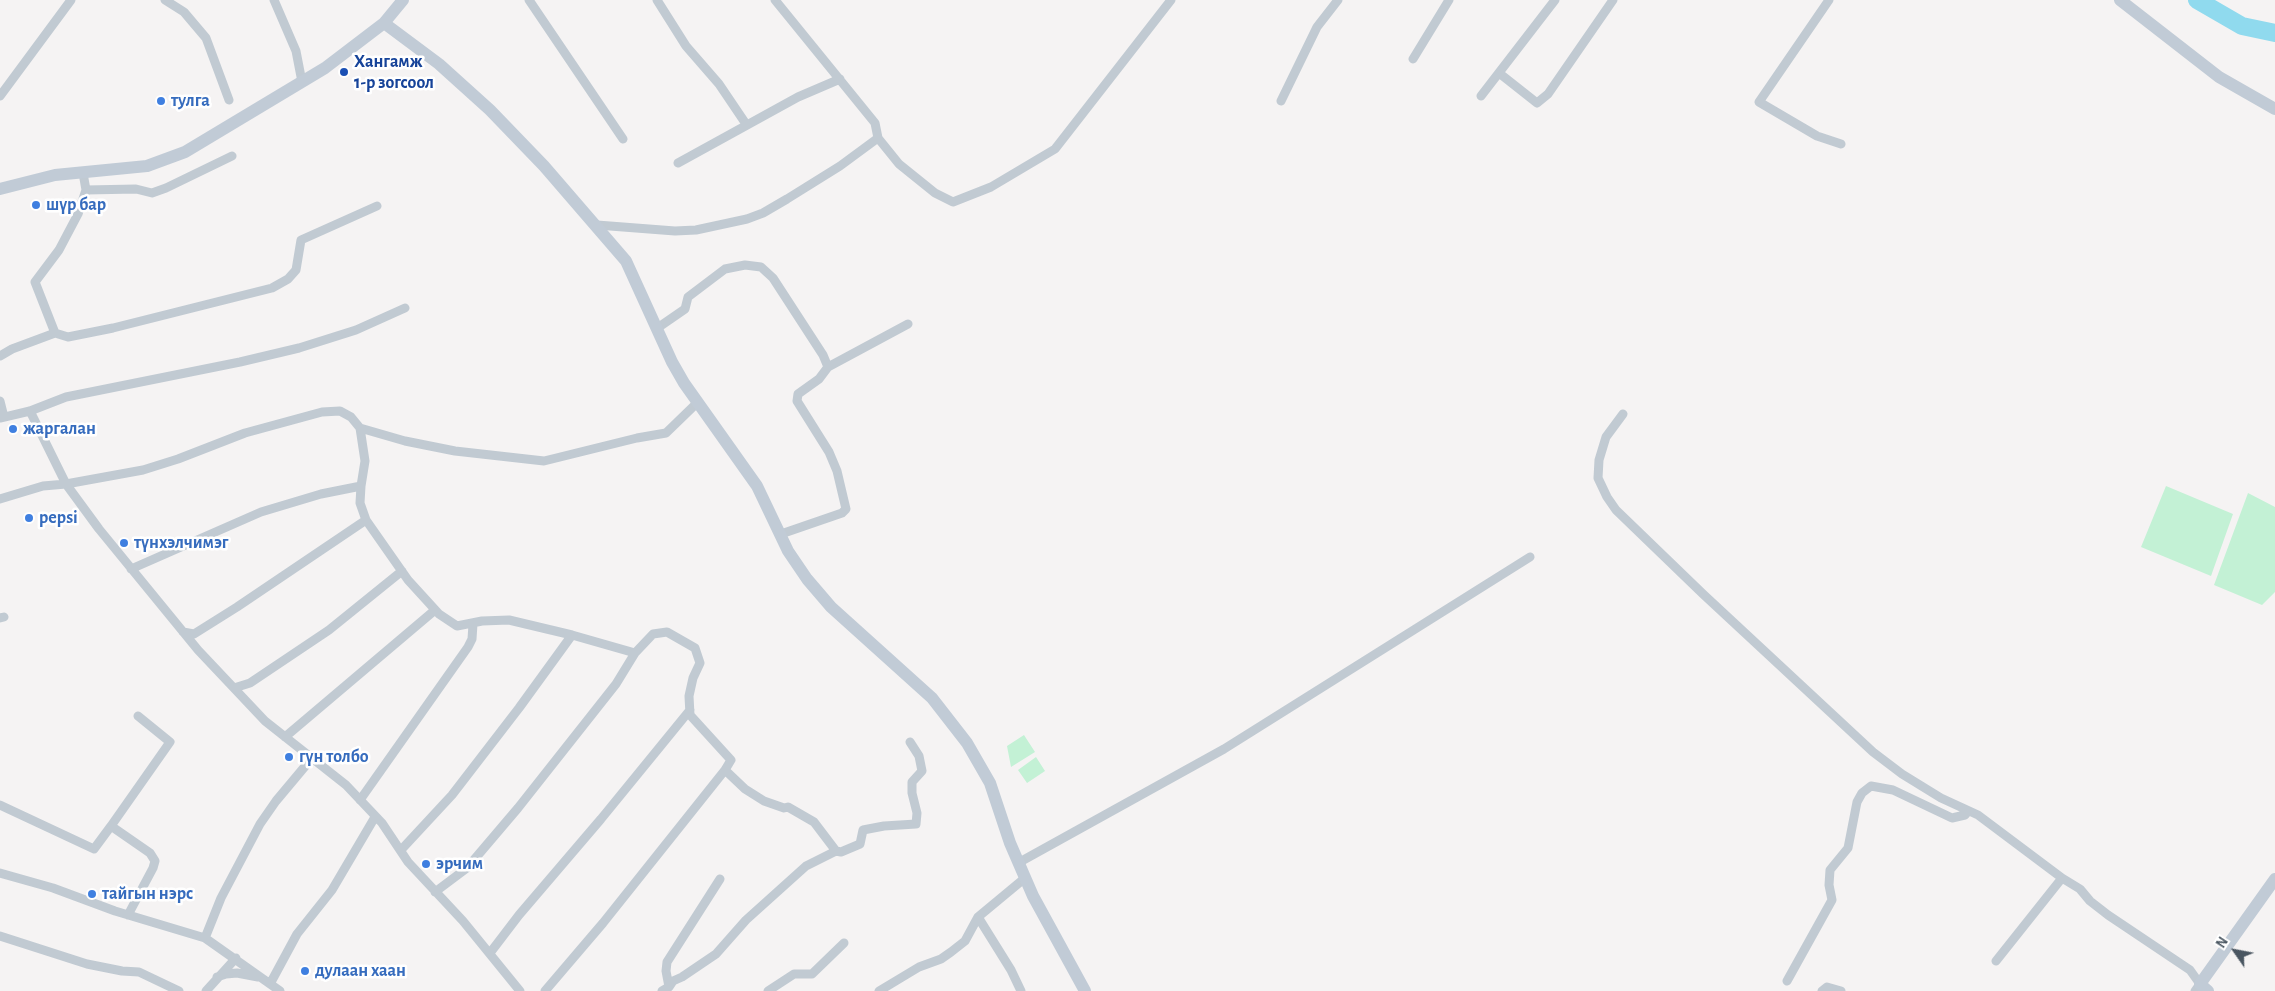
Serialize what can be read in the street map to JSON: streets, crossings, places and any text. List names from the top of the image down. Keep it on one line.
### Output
{"places":["Хангамж 1-р зогсоол","тулга","шүр бар","жаргалан","pepsi","түнхэлчимэг","гүн толбо","эрчим","тайгын нэрс","дулаан хаан"],"north":"top left"}
